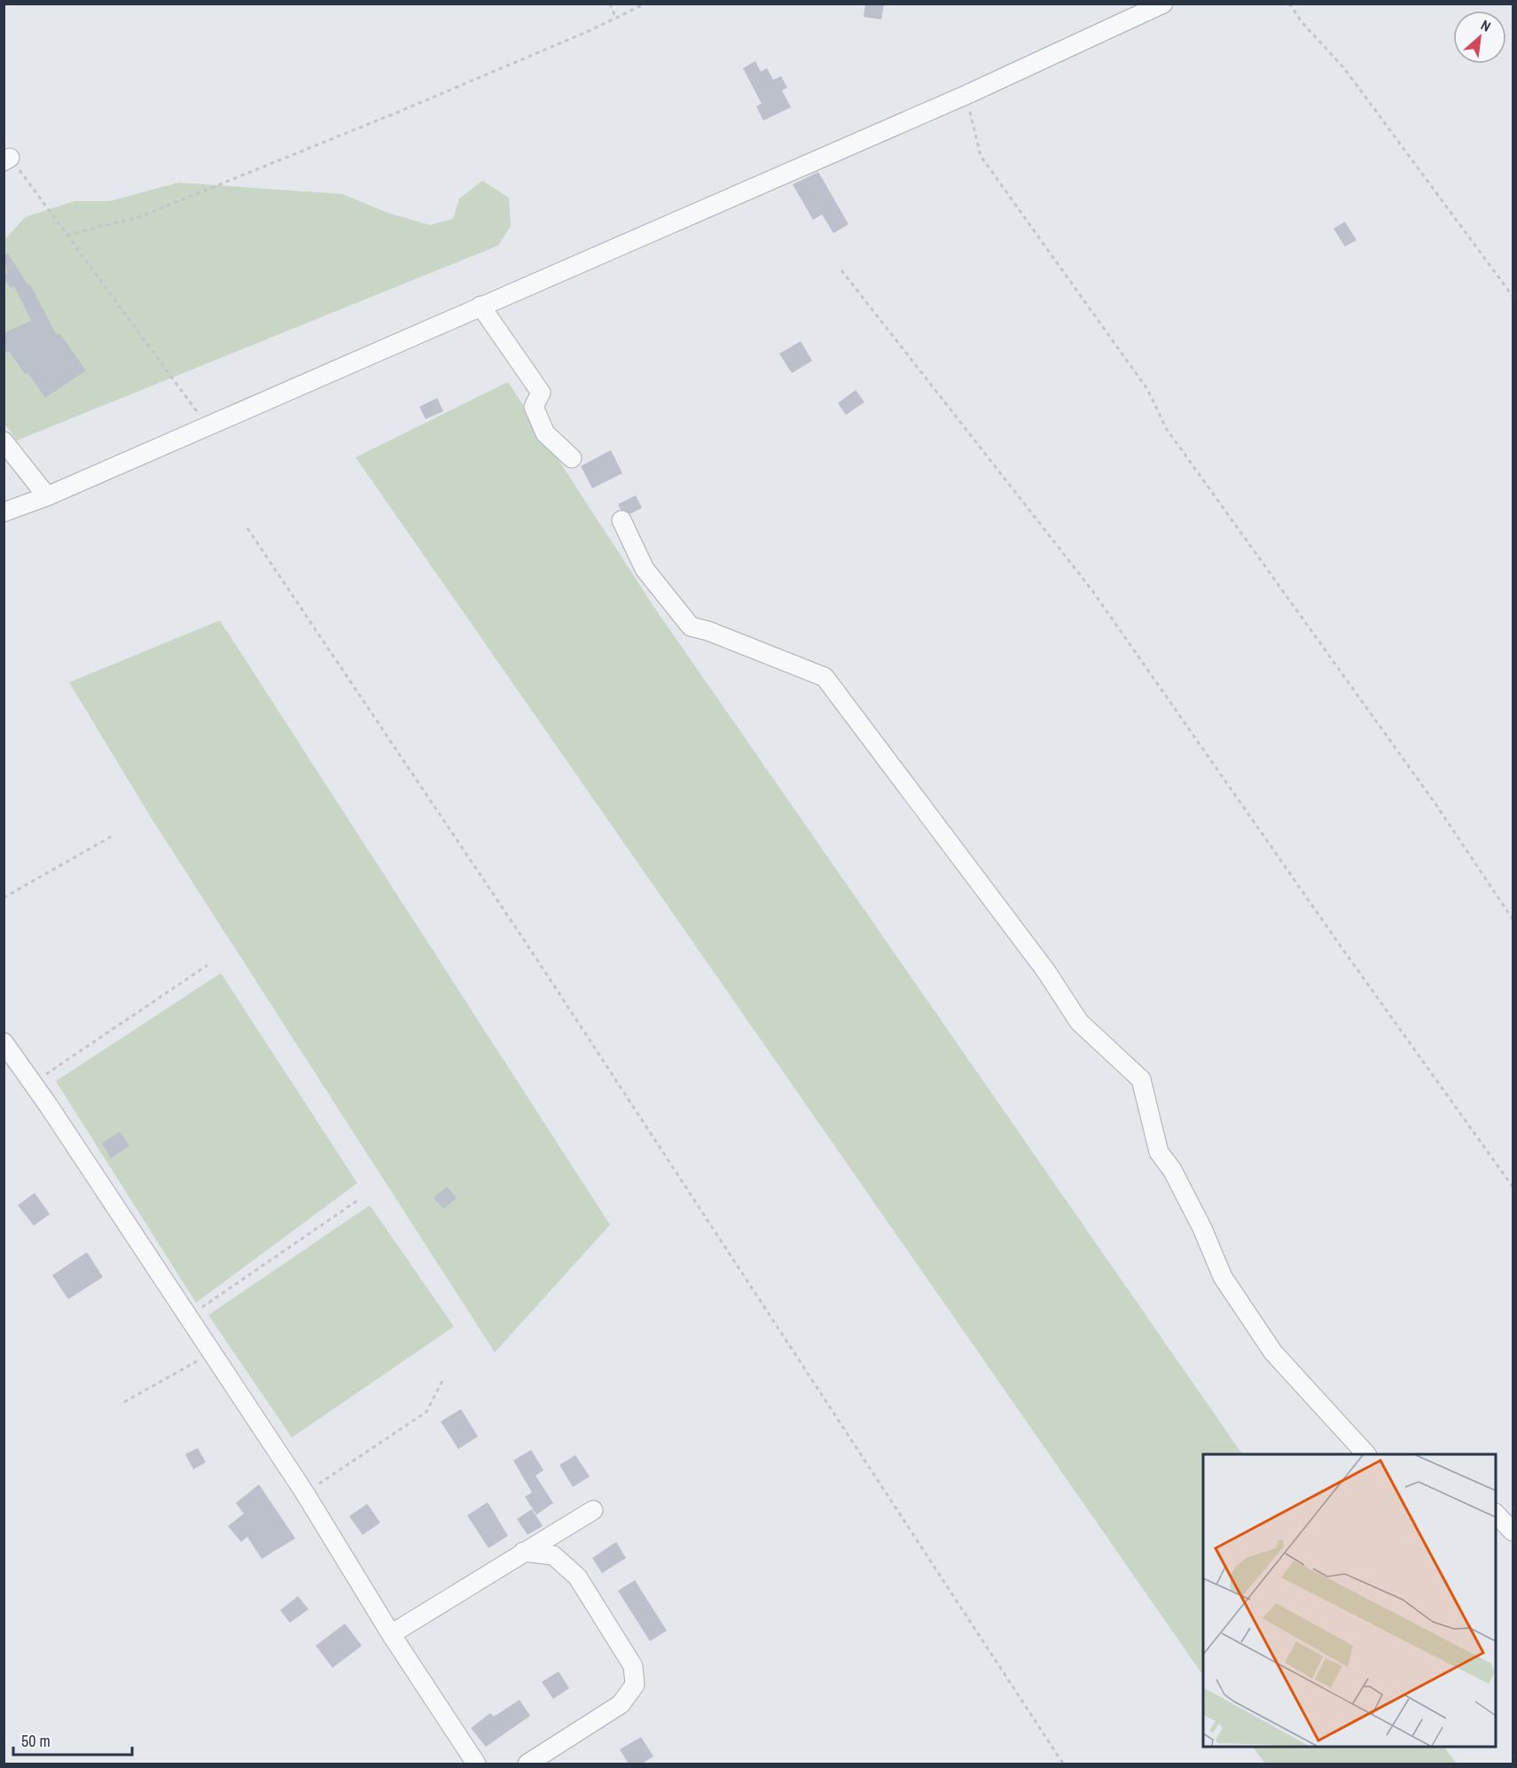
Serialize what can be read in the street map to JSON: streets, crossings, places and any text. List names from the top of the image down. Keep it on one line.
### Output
{"scale_bar":"50 m","north":"top right"}
